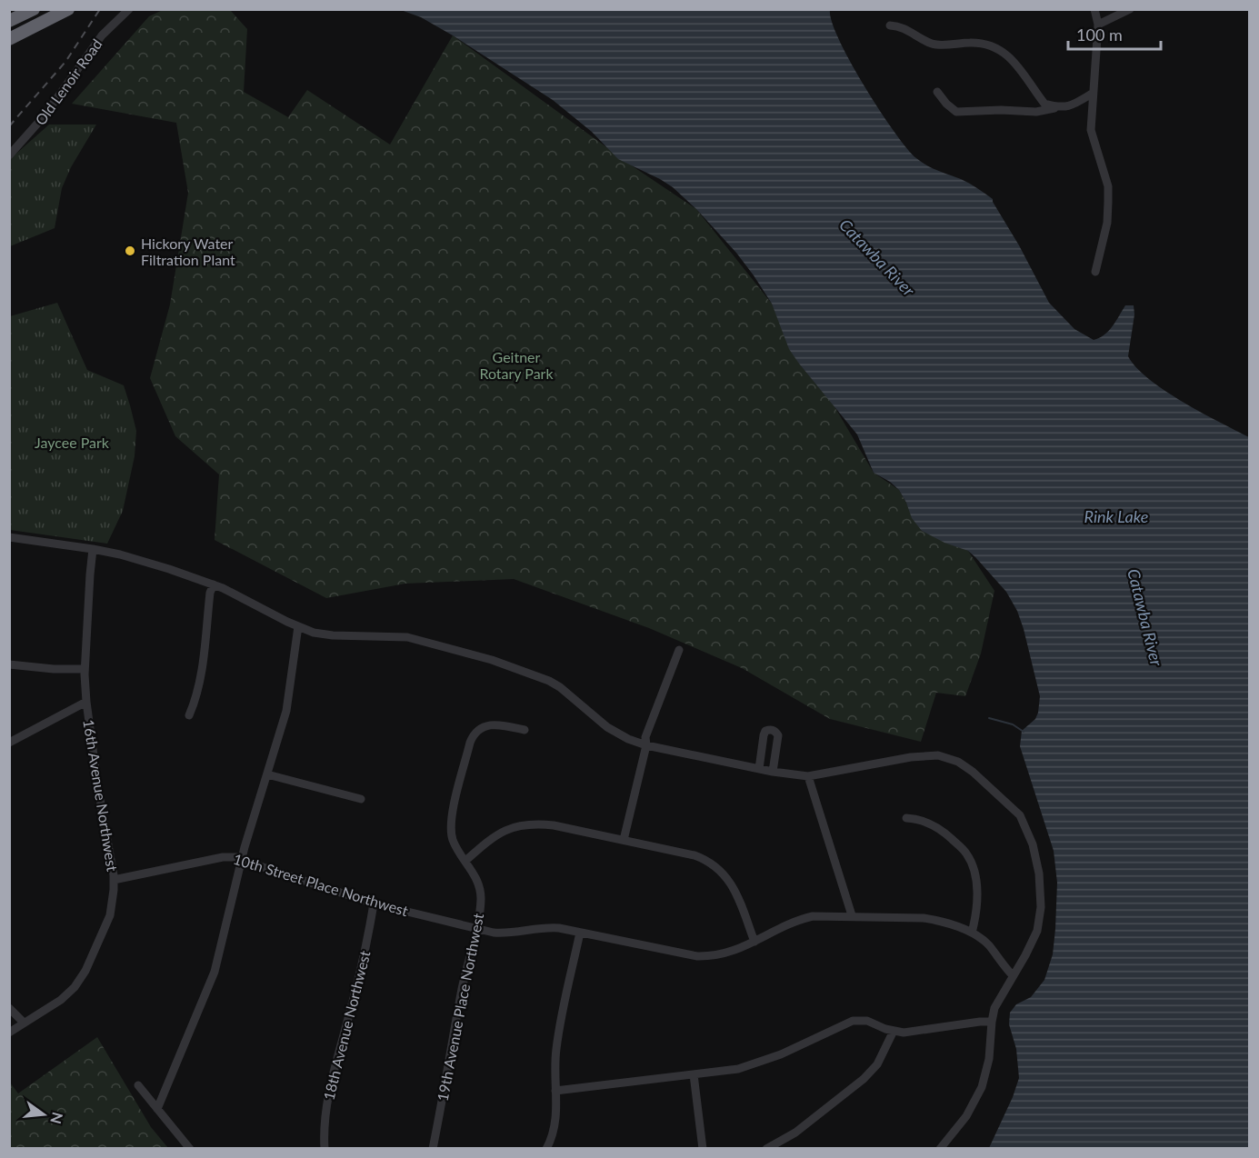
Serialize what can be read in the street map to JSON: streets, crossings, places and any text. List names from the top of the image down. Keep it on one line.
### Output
{"streets":{"street":["Old Lenoir Road","16th Avenue Northwest","10th Street Place Northwest","19th Avenue Place Northwest","18th Avenue Northwest"]},"crossings":[["16th Avenue Northwest","10th Street Place Northwest"],["10th Street Place Northwest","19th Avenue Place Northwest"],["10th Street Place Northwest","18th Avenue Northwest"]],"water":["Catawba River","Rink Lake"],"parks":["Geitner Rotary Park","Jaycee Park"],"places":["Hickory Water Filtration Plant"],"scale_bar":"100 m","north":"right"}
